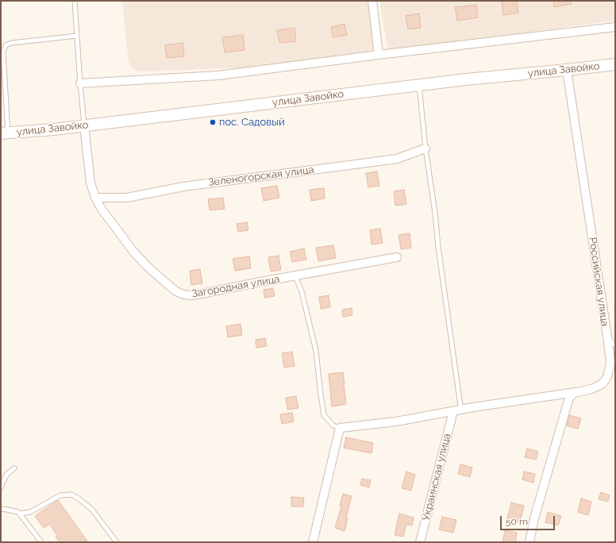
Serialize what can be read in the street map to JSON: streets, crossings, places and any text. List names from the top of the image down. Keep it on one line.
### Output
{"streets":{"main road":["улица Завойко"],"street":["Зеленогорская улица","Российская улица","Загородная улица","Украинская улица"]},"crossings":[["улица Завойко","Российская улица"],["улица Завойко","Загородная улица"],["Зеленогорская улица","Загородная улица"],["Российская улица","Украинская улица"]],"places":["пос. Садовый"],"scale_bar":"50 m"}
